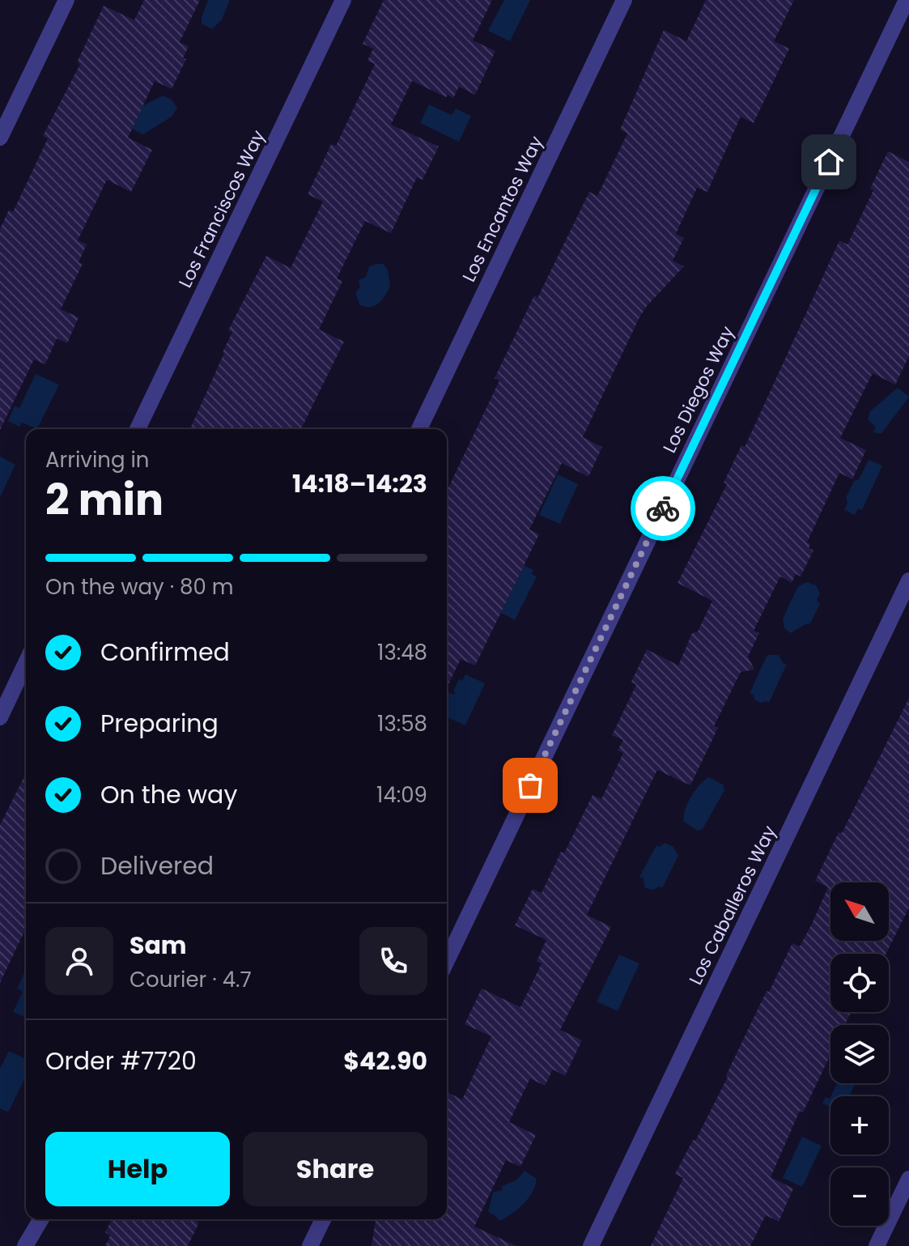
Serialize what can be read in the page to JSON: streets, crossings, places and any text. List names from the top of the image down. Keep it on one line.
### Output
{"streets":{"street":["Los Franciscos Way","Los Encantos Way","Los Diegos Way","Los Caballeros Way"]},"north":"top left","page":{"heading":["2 min","Arriving in","14:18–14:23"],"panel":["Sam","Courier · 4.7","Order #7720","$42.90"],"bar":"On the way · 80 m","list":[["Confirmed","13:48"],["Preparing","13:58"],["On the way","14:09"],"Delivered"],"map_buttons":["+","−"],"buttons":["Help","Share"]}}
